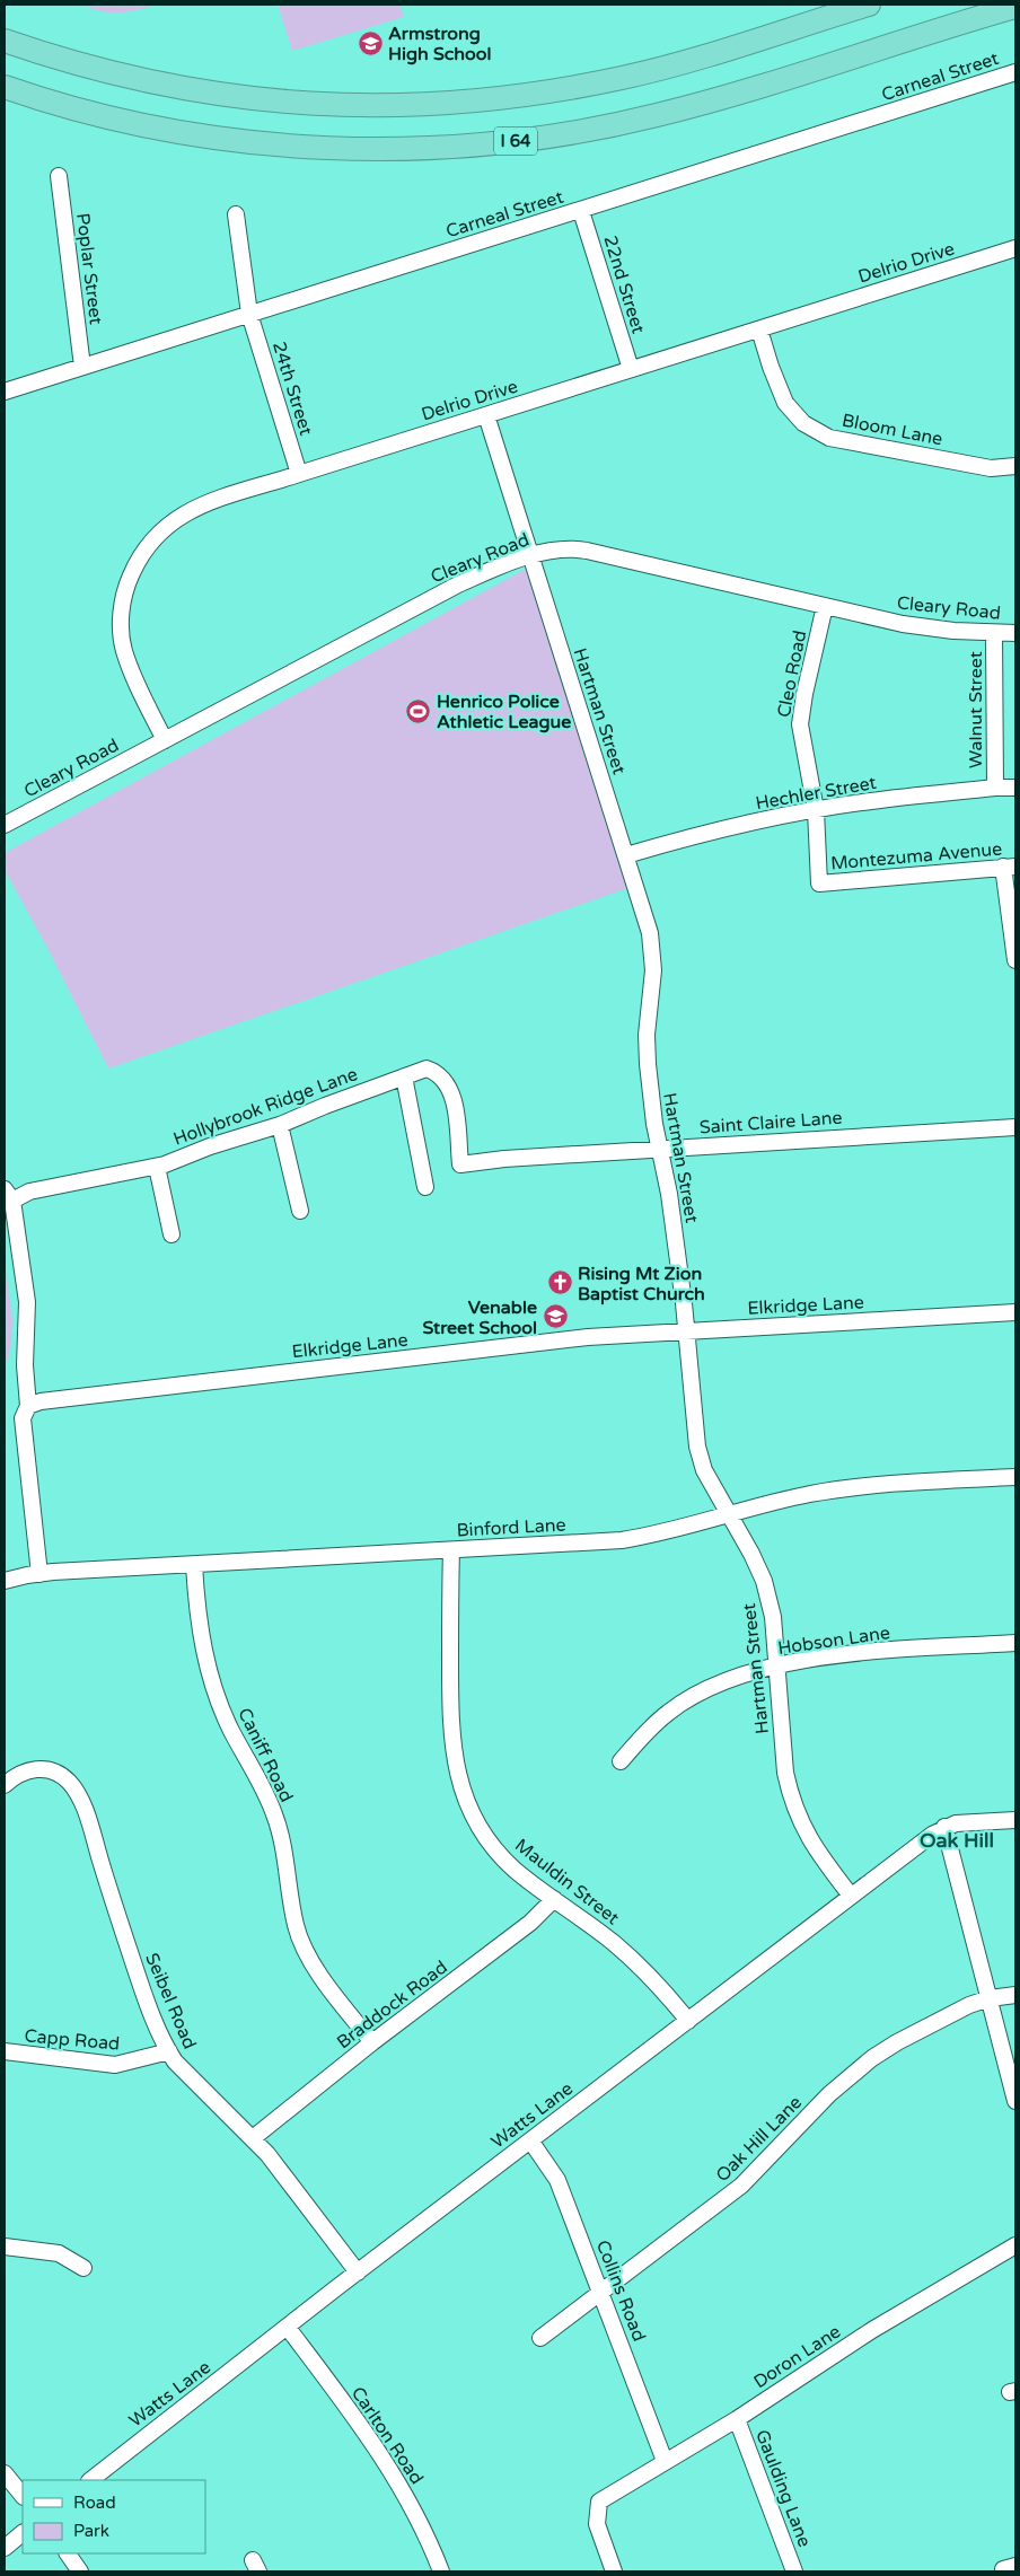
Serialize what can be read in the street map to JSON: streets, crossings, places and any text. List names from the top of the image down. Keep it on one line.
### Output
{"streets":{"highway":["I 64"],"street":["Carneal Street","Delrio Drive","Poplar Street","22nd Street","24th Street","Bloom Lane","Cleary Road","Cleo Road","Walnut Street","Hartman Street","Hechler Street","Montezuma Avenue","Hollybrook Ridge Lane","Saint Claire Lane","Elkridge Lane","Binford Lane","Hobson Lane","Caniff Road","Mauldin Street","Seibel Road","Braddock Road","Capp Road","Watts Lane","Oak Hill Lane","Collins Road","Doron Lane","Carlton Road","Gaulding Lane"]},"crossings":[["Carneal Street","Poplar Street"],["Carneal Street","22nd Street"],["Carneal Street","24th Street"],["Delrio Drive","22nd Street"],["Delrio Drive","24th Street"],["Delrio Drive","Bloom Lane"],["Delrio Drive","Cleary Road"],["Delrio Drive","Hartman Street"],["Cleary Road","Cleo Road"],["Cleary Road","Walnut Street"],["Cleary Road","Hartman Street"],["Cleo Road","Hechler Street"],["Cleo Road","Montezuma Avenue"],["Walnut Street","Hechler Street"],["Hartman Street","Hechler Street"],["Hartman Street","Saint Claire Lane"],["Hartman Street","Elkridge Lane"],["Hartman Street","Binford Lane"],["Hartman Street","Hobson Lane"],["Hartman Street","Watts Lane"],["Hollybrook Ridge Lane","Saint Claire Lane"],["Binford Lane","Caniff Road"],["Binford Lane","Mauldin Street"],["Caniff Road","Braddock Road"],["Mauldin Street","Braddock Road"],["Mauldin Street","Watts Lane"],["Seibel Road","Braddock Road"],["Seibel Road","Capp Road"],["Seibel Road","Watts Lane"],["Watts Lane","Collins Road"],["Watts Lane","Carlton Road"],["Oak Hill Lane","Collins Road"],["Collins Road","Doron Lane"],["Doron Lane","Gaulding Lane"]],"districts":["Oak Hill"],"places":{"school or university":["Armstrong High School","Venable Street School"],"sports":["Henrico Police Athletic League"],"church":["Rising Mt Zion Baptist Church"]},"legend":["Road","Park"]}
